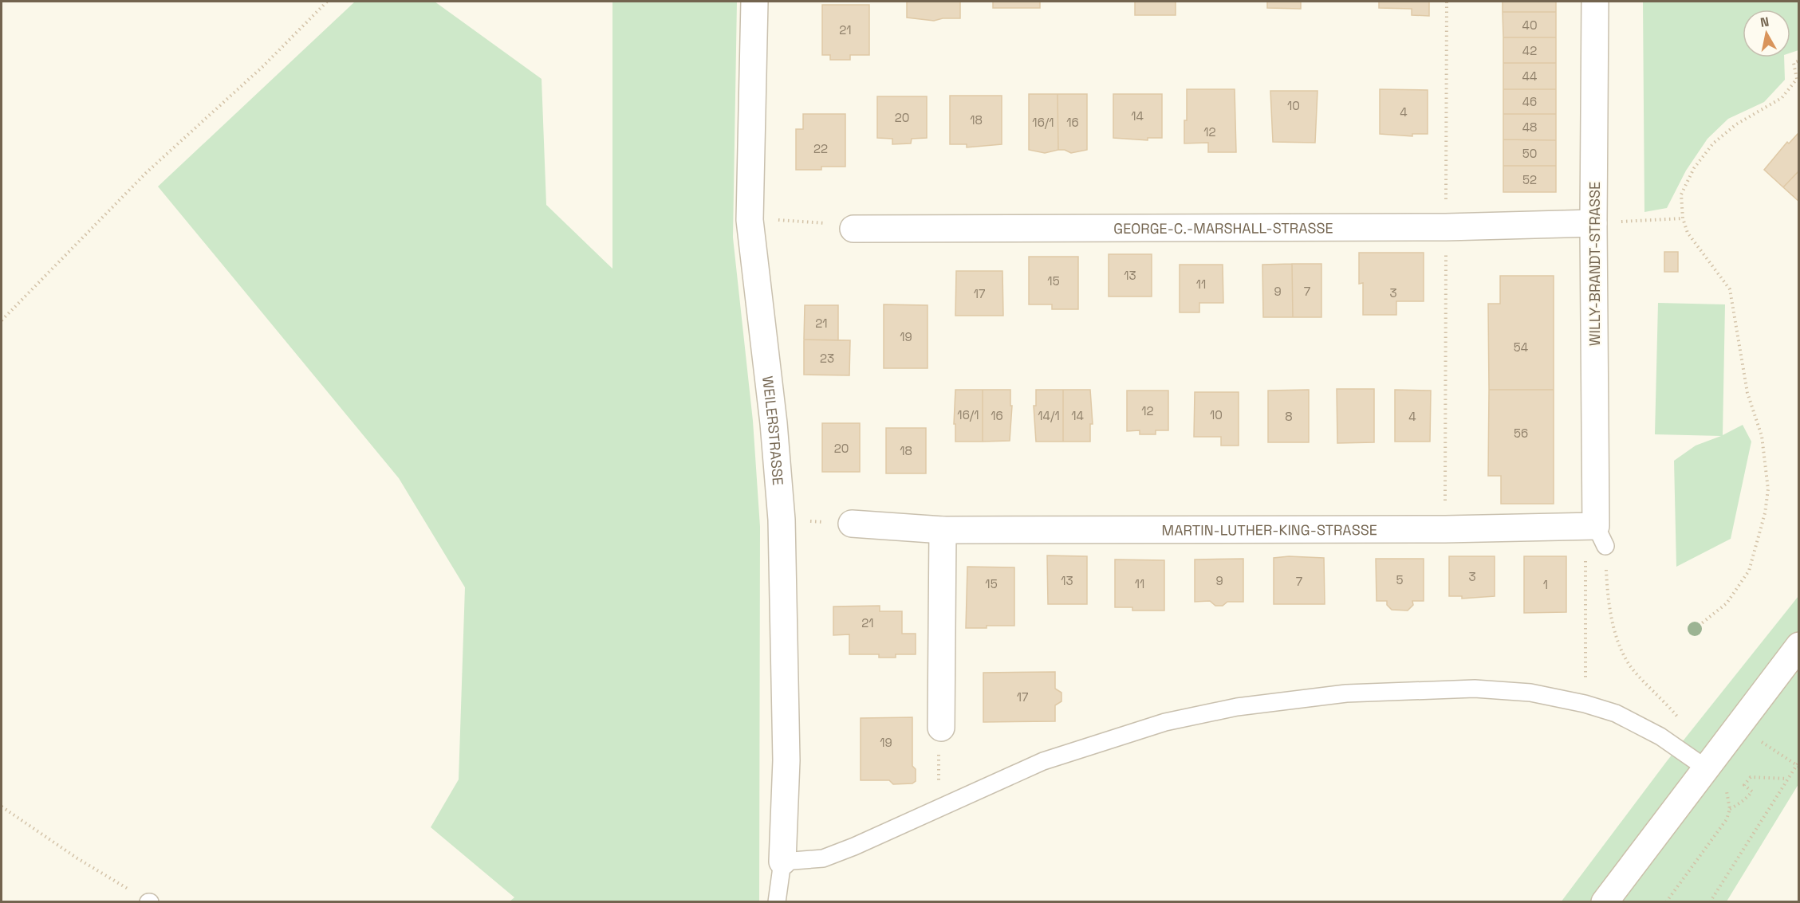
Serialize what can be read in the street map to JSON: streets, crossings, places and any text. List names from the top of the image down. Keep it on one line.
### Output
{"streets":{"street":["GEORGE-C.-MARSHALL-STRASSE","WILLY-BRANDT-STRASSE","WEILERSTRASSE","MARTIN-LUTHER-KING-STRASSE"]},"crossings":[["GEORGE-C.-MARSHALL-STRASSE","WILLY-BRANDT-STRASSE"],["WILLY-BRANDT-STRASSE","MARTIN-LUTHER-KING-STRASSE"]],"house_numbers":["40","21","42","44","46","10","4","14","20","18","16/1","16","48","12","22","50","52","13","15","11","9","7","3","17","21","19","54","23","12","16/1","10","16","14/1","14","8","4","56","20","18","3","5","13","9","7","15","11","1","21","17","19"],"north":"top"}
